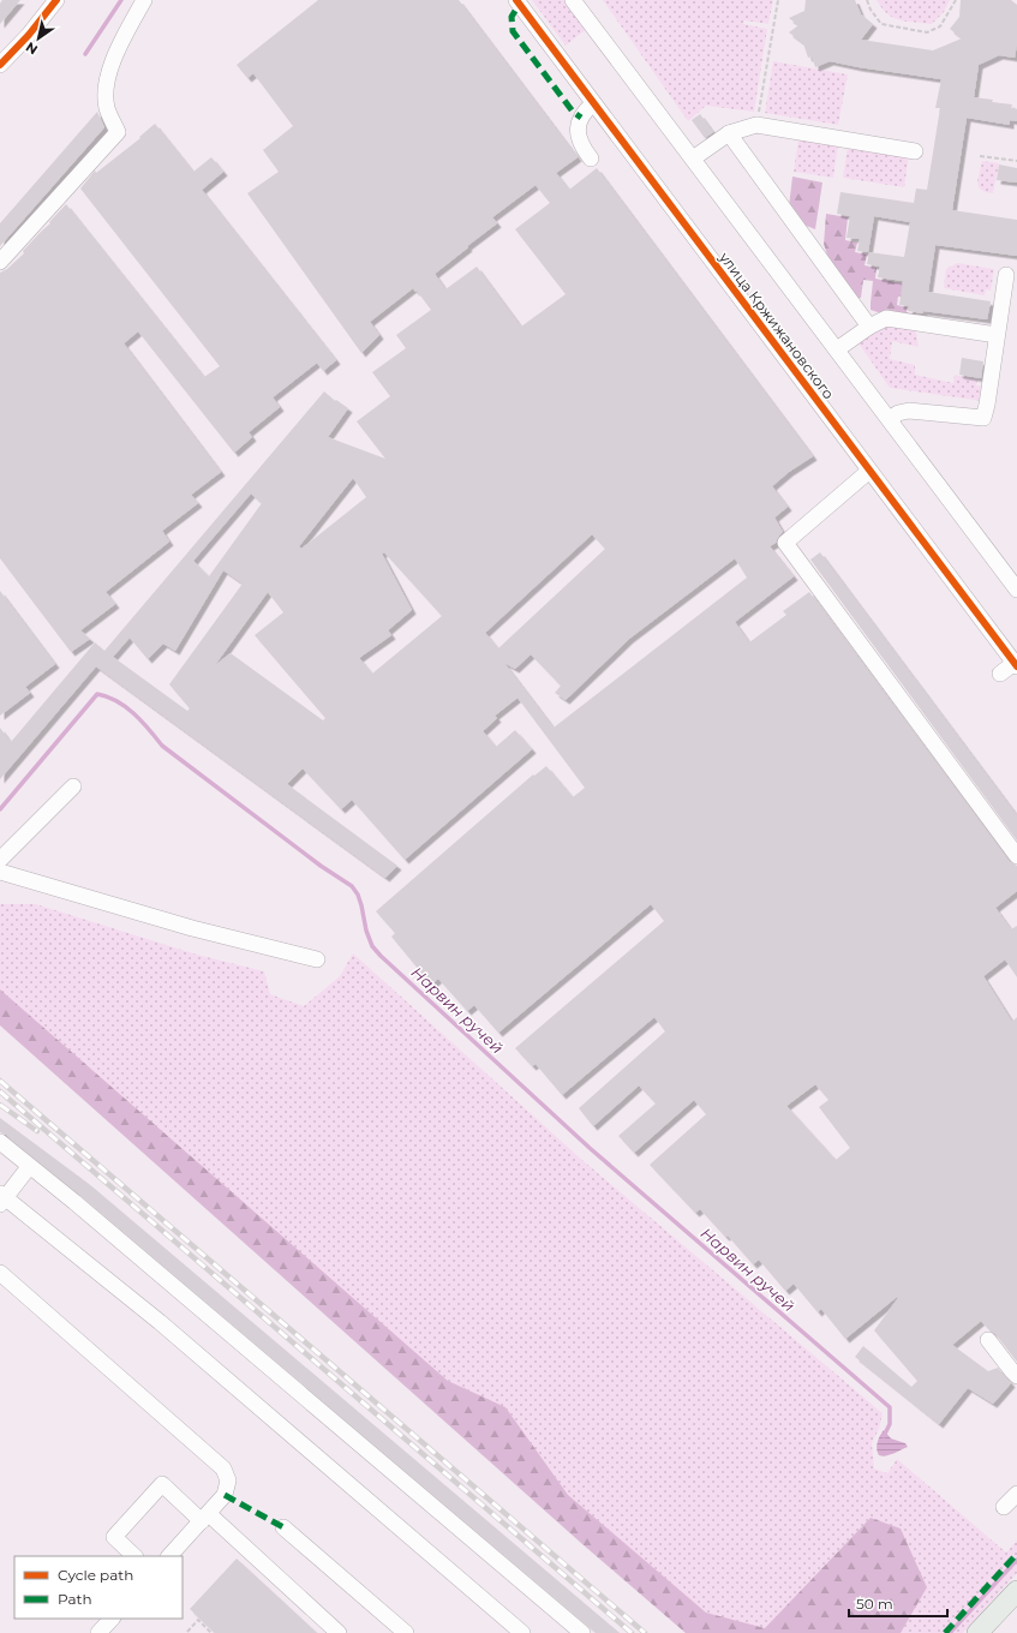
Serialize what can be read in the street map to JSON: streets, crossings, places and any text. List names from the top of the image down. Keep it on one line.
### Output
{"streets":{"street":["улица Кржижановского"]},"water":["Нарвин ручей"],"legend":["Cycle path","Path"],"scale_bar":"50 m","north":"bottom left"}
